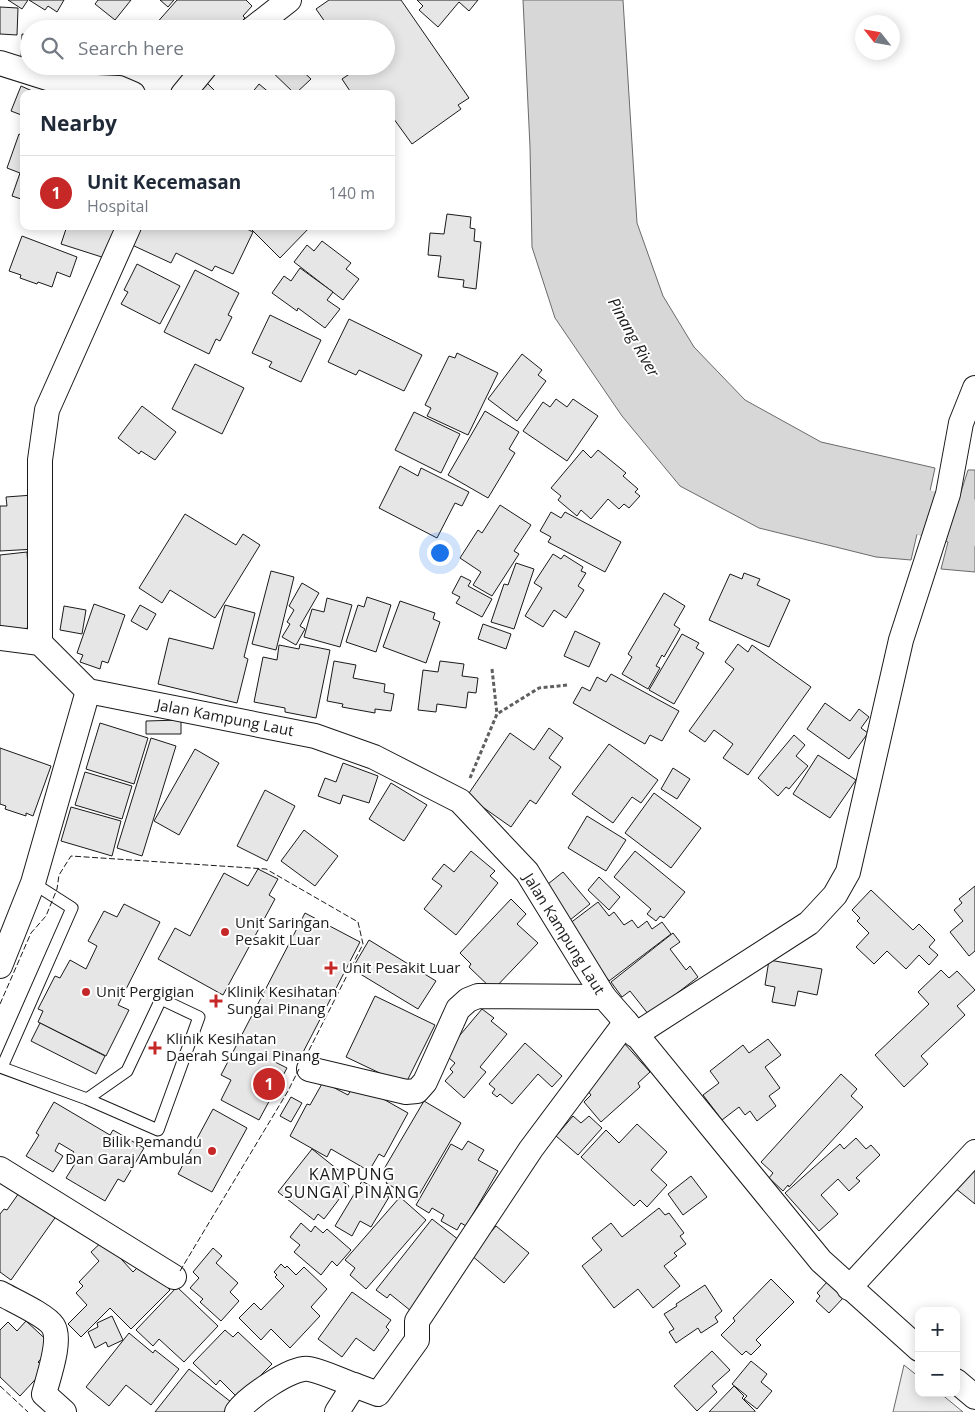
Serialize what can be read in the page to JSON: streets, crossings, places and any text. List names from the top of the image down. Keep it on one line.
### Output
{"streets":{"street":["Jalan Kampung Laut"]},"districts":["KAMPUNG SUNGAI PINANG"],"water":["Pinang River"],"places":{"other":["Unit Saringan Pesakit Luar","Unit Pergigian","Bilik Pemandu Dan Garaj Ambulan"],"health":["Unit Pesakit Luar","Klinik Kesihatan Sungai Pinang","Klinik Kesihatan Daerah Sungai Pinang"]},"north":"top left","page":{"search":"Search here","heading":"Nearby","list":[{"mark":"1","name":"Unit Kecemasan","note":"Hospital","value":"140 m"}],"pins":"1","map_buttons":["+","−"]}}
